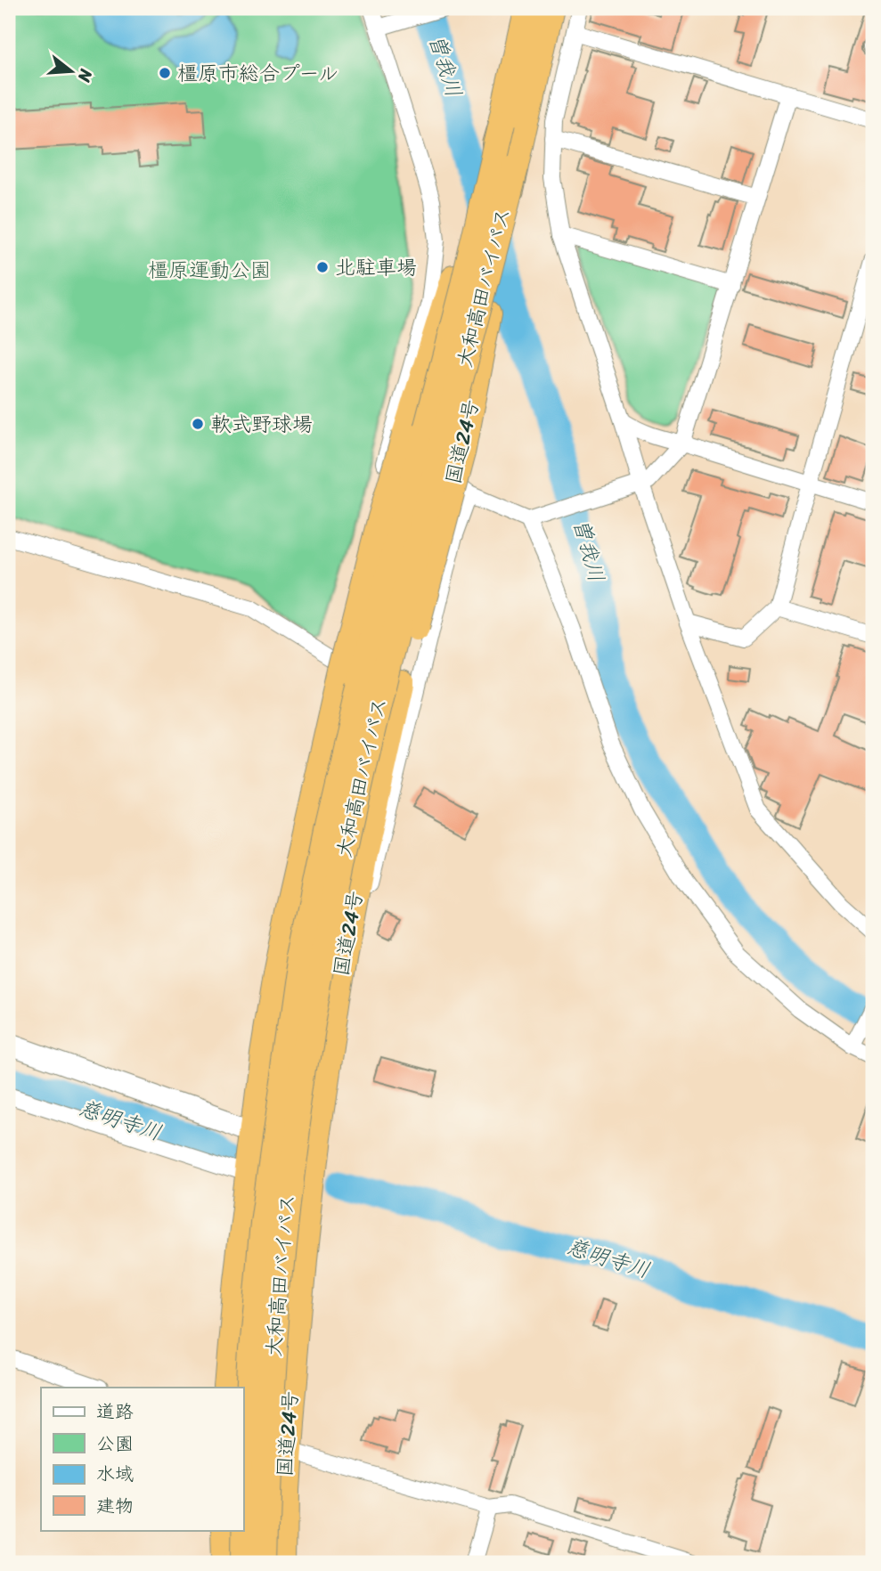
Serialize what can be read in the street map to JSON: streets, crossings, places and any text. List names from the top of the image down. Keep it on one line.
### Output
{"streets":{"highway":["大和高田バイパス","国道24号"]},"crossings":[["大和高田バイパス","国道24号"]],"water":["曽我川","慈明寺川"],"parks":["橿原運動公園"],"places":["橿原市総合プール","北駐車場","軟式野球場"],"legend":["道路","公園","水域","建物"],"north":"right"}
